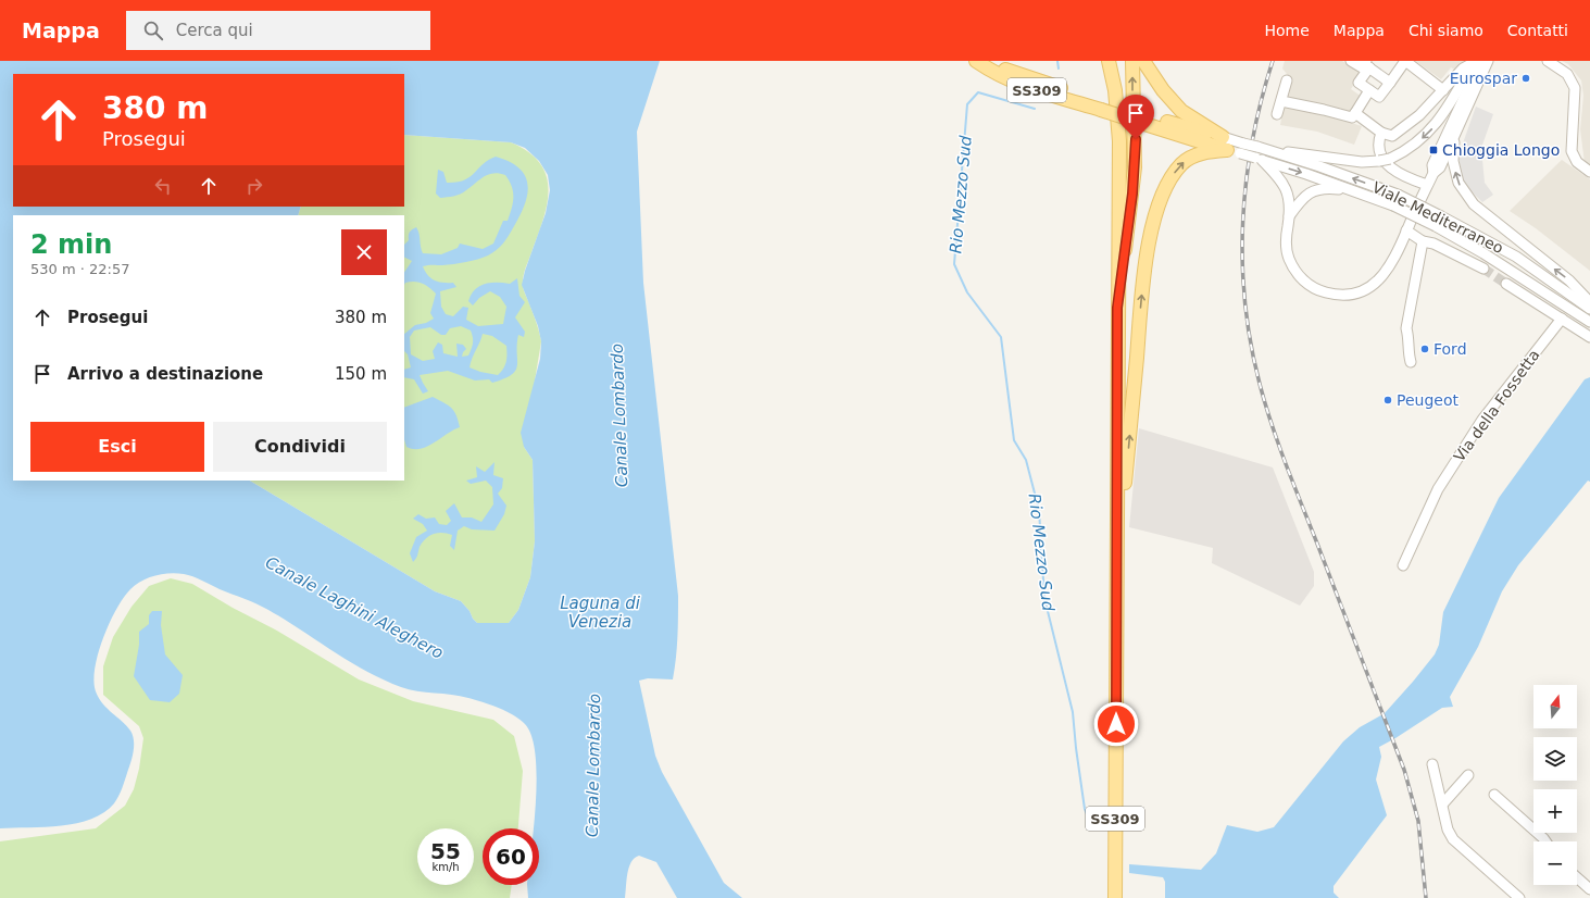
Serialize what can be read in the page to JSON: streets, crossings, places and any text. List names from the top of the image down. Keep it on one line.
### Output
{"streets":{"main road":["SS309"],"street":["Viale Mediterraneo","Via della Fossetta"]},"crossings":[["SS309","Viale Mediterraneo"]],"water":["Rio Mezzo Sud","Canale Lombardo","Laguna di Venezia","Canale Laghini Aleghero"],"places":{"other":["Eurospar","Ford","Peugeot"],"transit":["Chioggia Longo"]},"north":"top","page":{"header":"Mappa","search":"Cerca qui","nav":["Home","Mappa","Chi siamo","Contatti"],"turn":["380 m","Prosegui"],"heading":["2 min","530 m · 22:57"],"list":[{"name":"Prosegui","value":"380 m"},{"name":"Arrivo a destinazione","value":"150 m"}],"buttons":["Esci","Condividi"],"map_buttons":["+","−"],"speed":"55 km/h","limit":"60"}}
